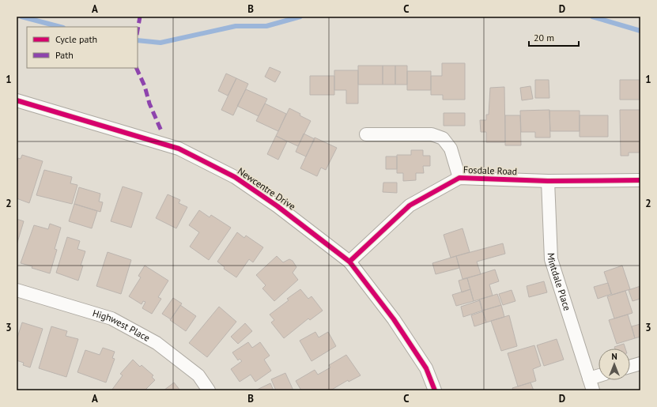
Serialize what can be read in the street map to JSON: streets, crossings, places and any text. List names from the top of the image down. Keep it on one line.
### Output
{"streets":{"street":["Fosdale Road","Newcentre Drive","Mintdale Place","Highwest Place"]},"crossings":[["Fosdale Road","Newcentre Drive"],["Fosdale Road","Mintdale Place"]],"legend":["Cycle path","Path"],"scale_bar":"20 m","north":"top","grid":{"columns":["A","B","C","D"],"rows":["1","2","3"]}}
